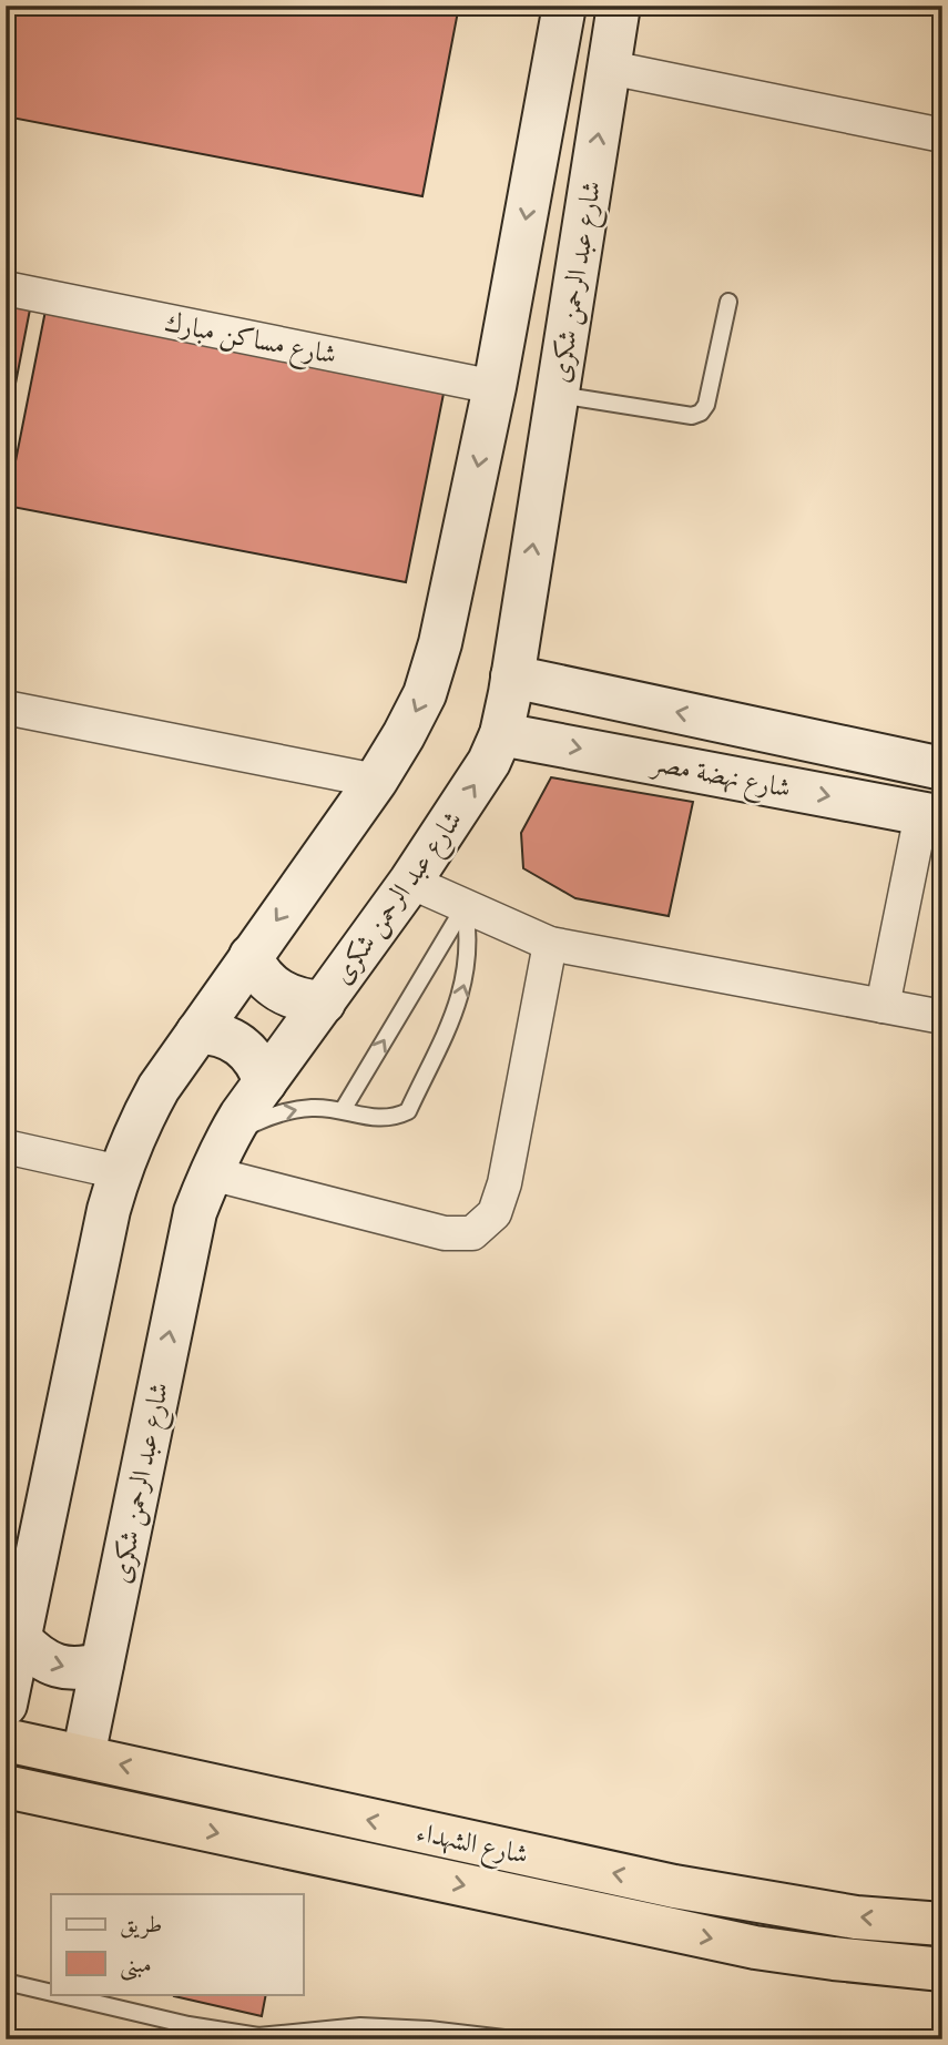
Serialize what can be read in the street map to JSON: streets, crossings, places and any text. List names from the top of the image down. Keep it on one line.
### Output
{"streets":{"highway":["شارع الشهداء"],"street":["شارع عبد الرحمن شكرى","شارع مساكن مبارك","شارع نهضة مصر"]},"crossings":[["شارع عبد الرحمن شكرى","شارع نهضة مصر"],["شارع عبد الرحمن شكرى","شارع الشهداء"]],"legend":["طريق","مبنى"]}
